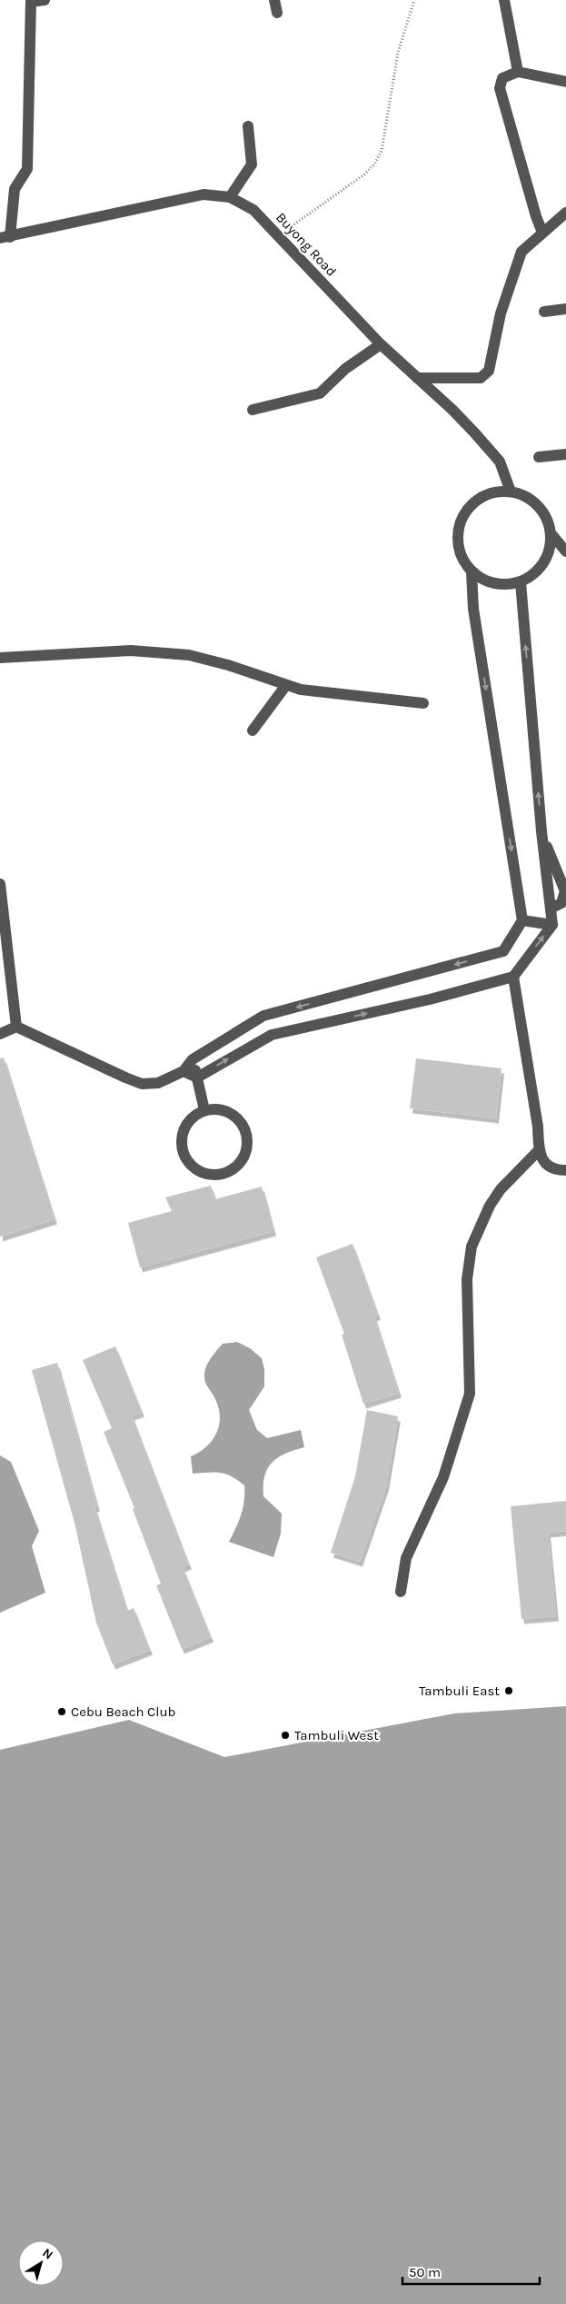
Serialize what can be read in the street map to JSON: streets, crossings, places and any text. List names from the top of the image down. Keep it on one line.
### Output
{"streets":{"street":["Buyong Road"]},"places":["Tambuli East","Cebu Beach Club","Tambuli West"],"scale_bar":"50 m","north":"top right"}
